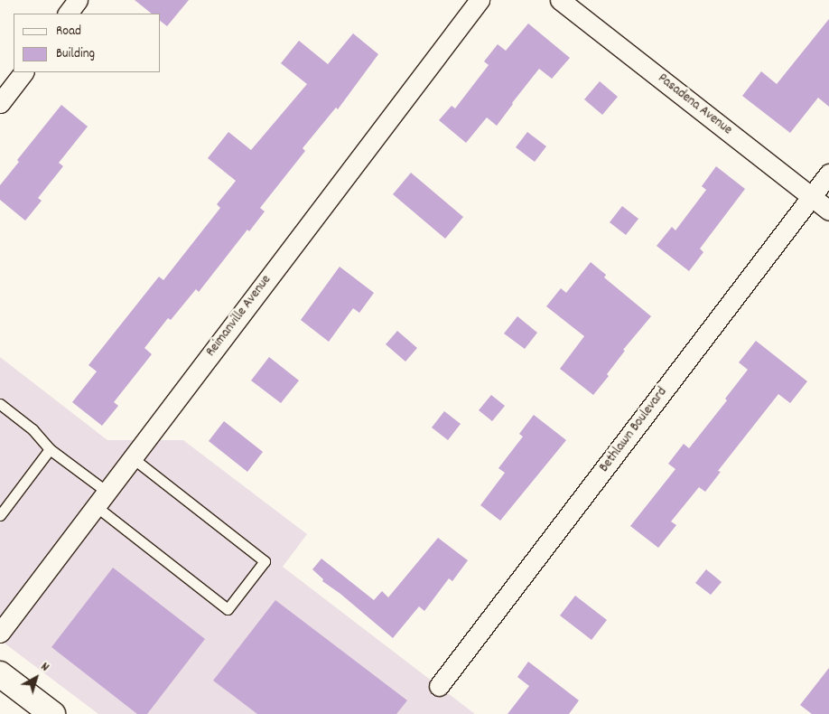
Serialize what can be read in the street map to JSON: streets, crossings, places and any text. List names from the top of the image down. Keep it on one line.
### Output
{"streets":{"street":["Pasadena Avenue","Reimanville Avenue","Bethlawn Boulevard"]},"crossings":[["Pasadena Avenue","Bethlawn Boulevard"]],"legend":["Road","Building"],"north":"top right"}
